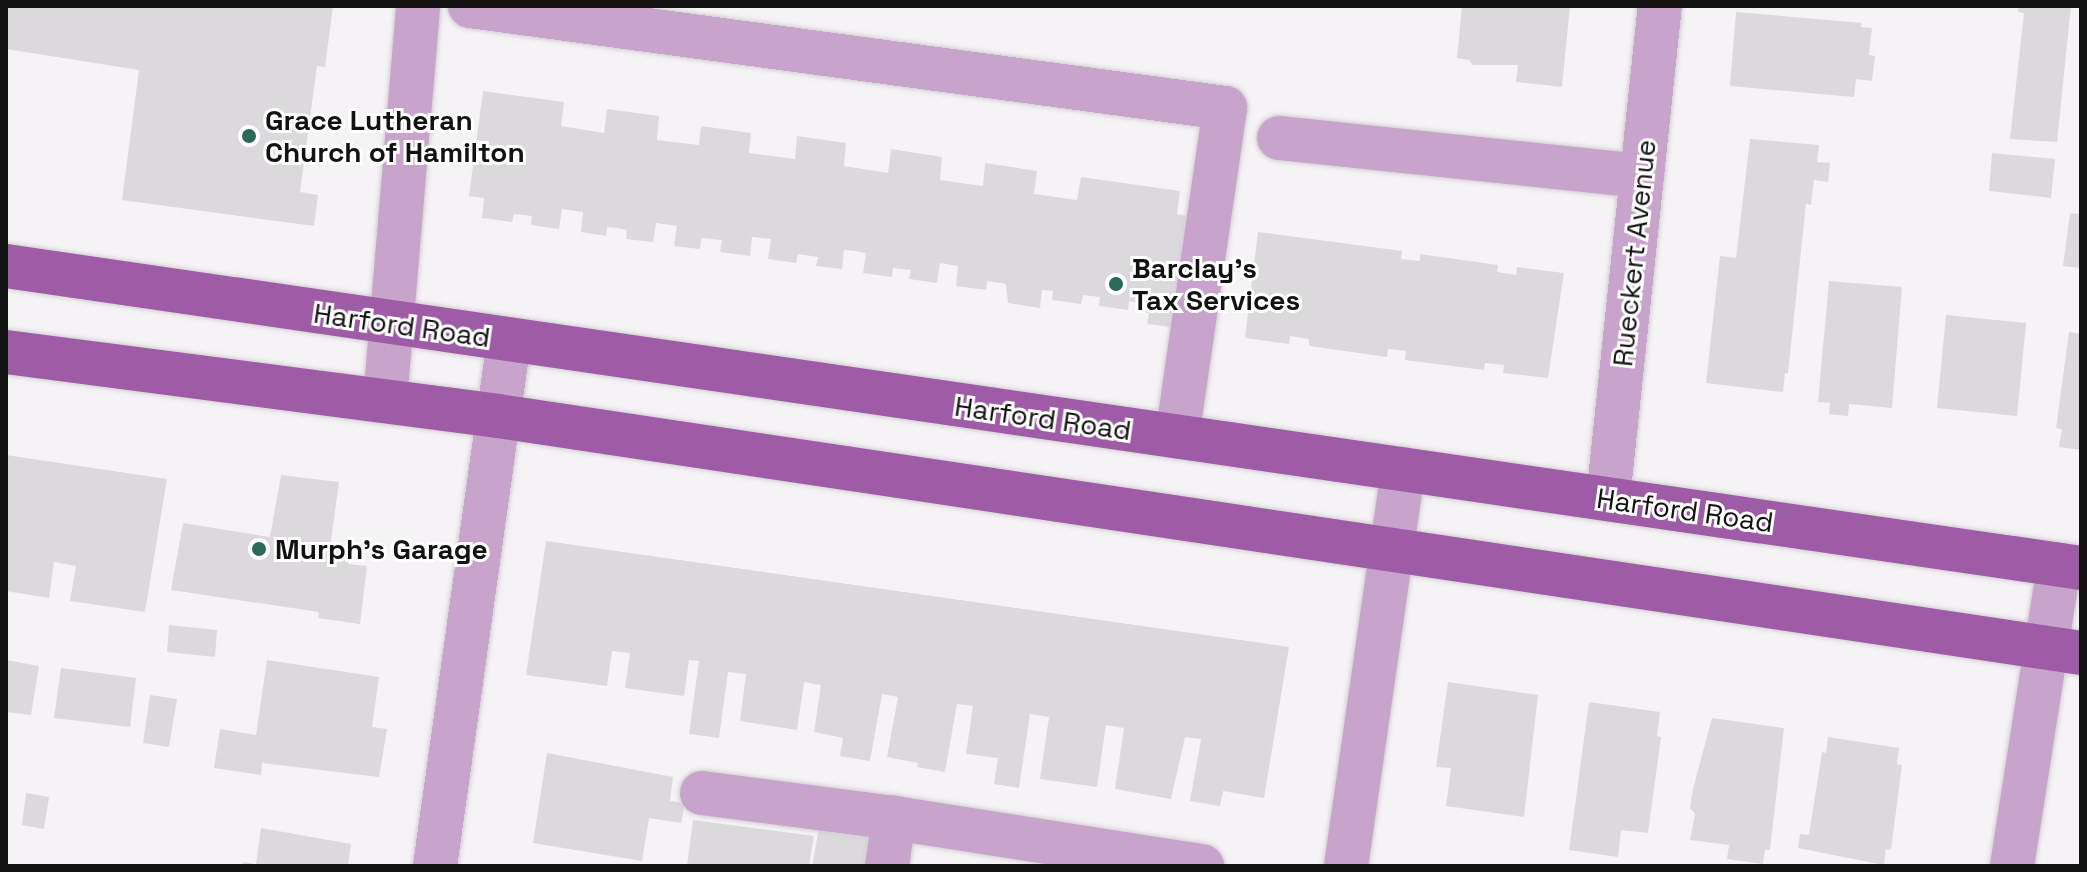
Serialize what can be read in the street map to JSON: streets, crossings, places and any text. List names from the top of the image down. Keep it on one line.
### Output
{"streets":{"main road":["Harford Road"],"street":["Rueckert Avenue"]},"crossings":[["Rueckert Avenue","Harford Road"]],"places":["Grace Lutheran Church of Hamilton","Barclay's Tax Services","Murph's Garage"]}
